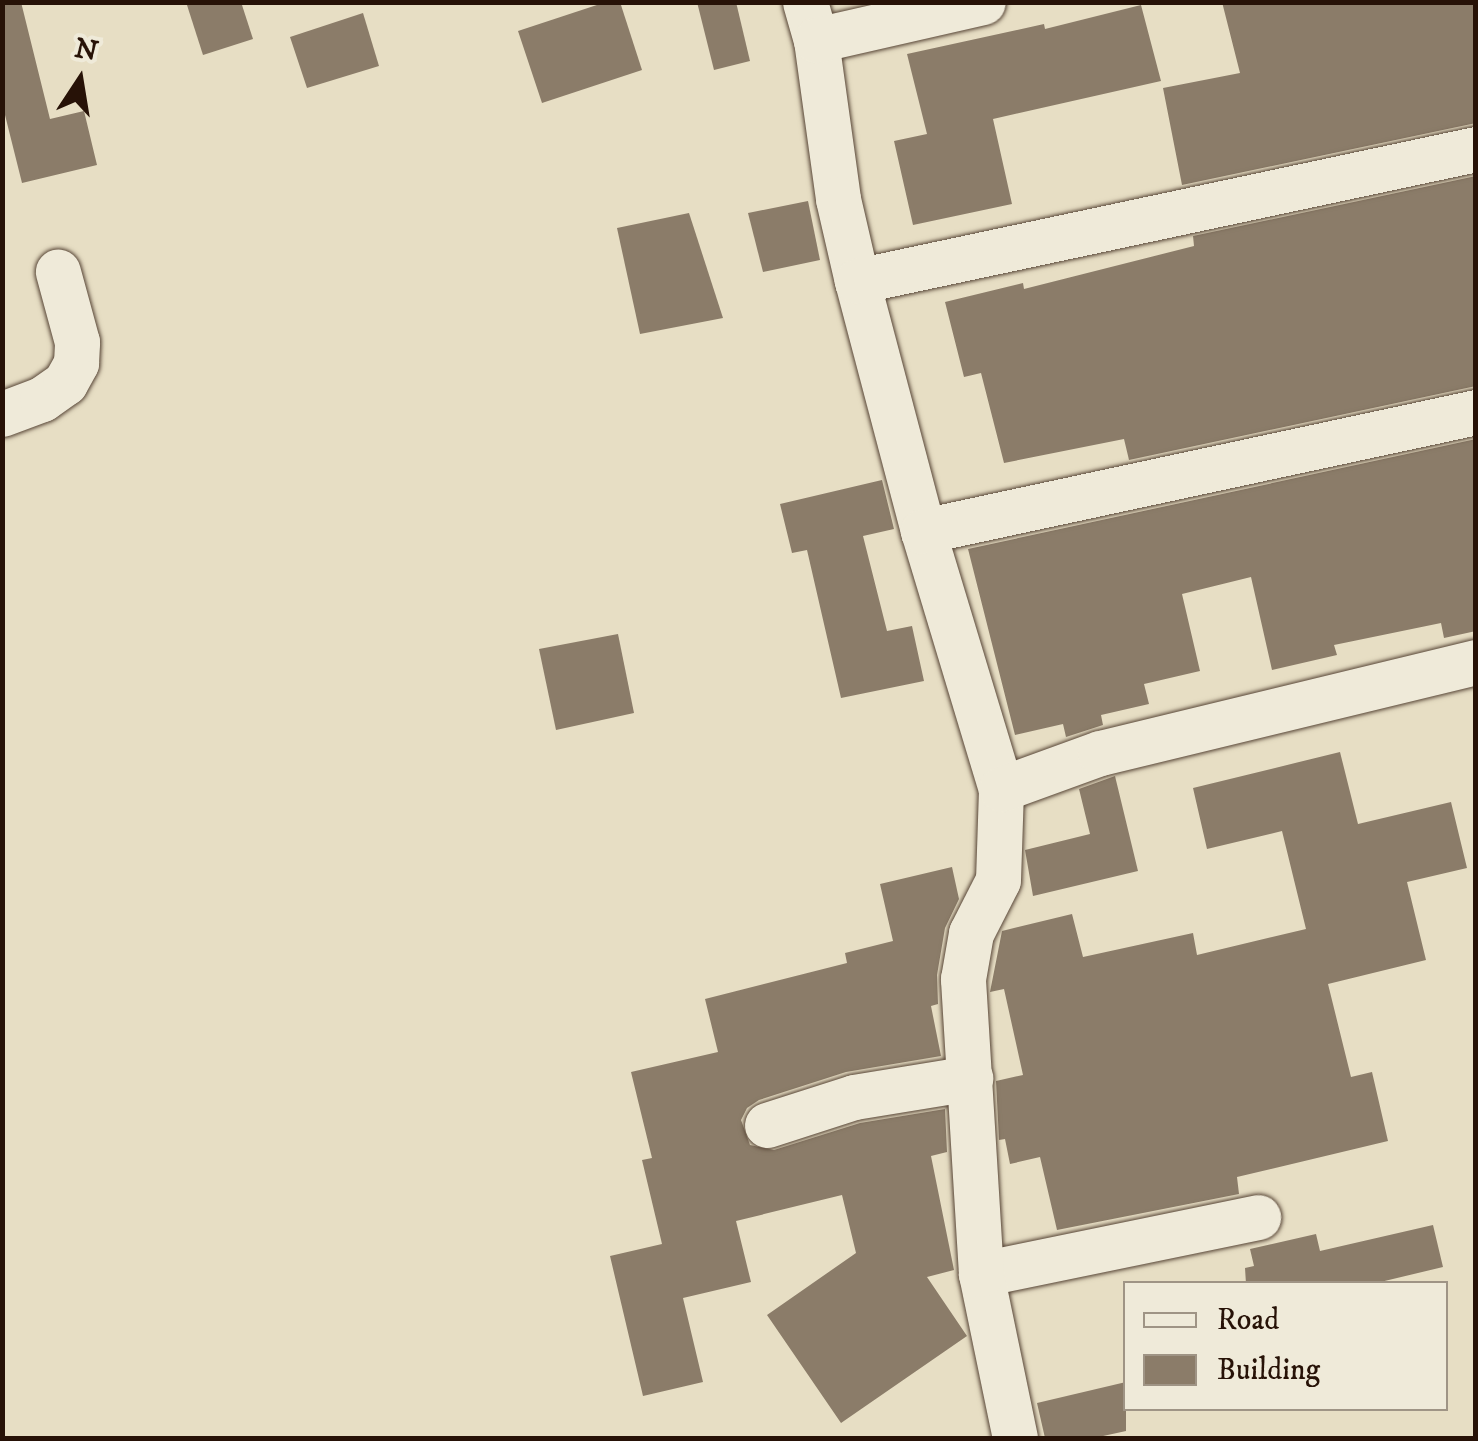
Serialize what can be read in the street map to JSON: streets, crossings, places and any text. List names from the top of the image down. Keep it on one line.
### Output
{"legend":["Road","Building"],"north":"top"}
